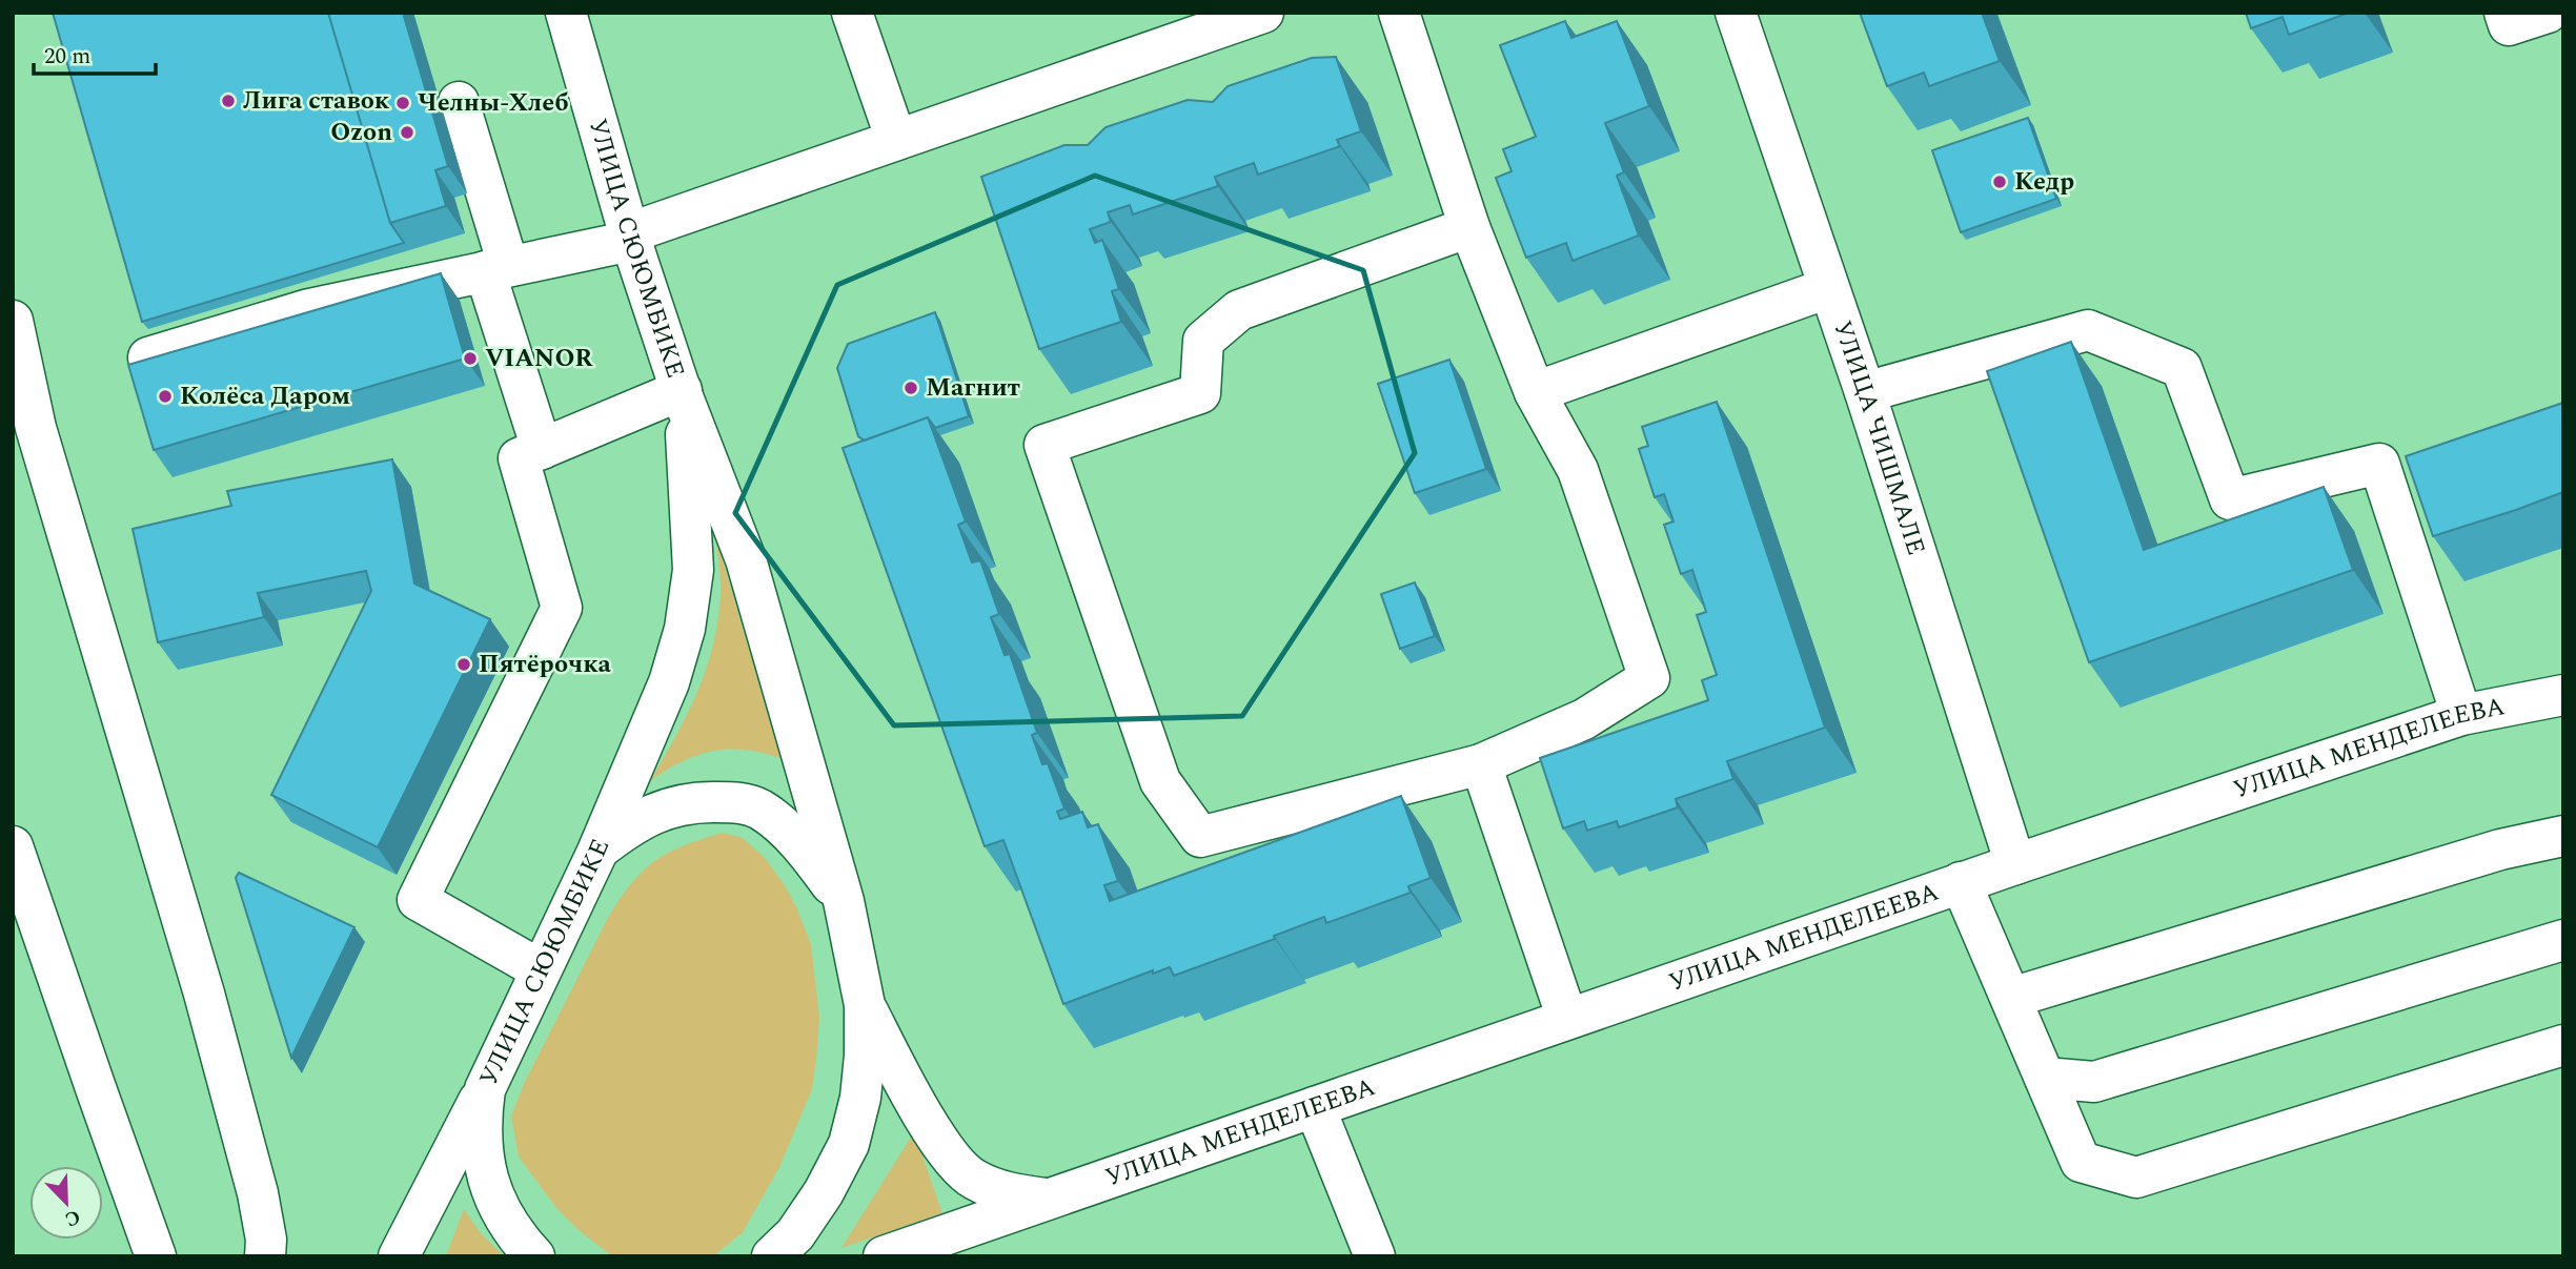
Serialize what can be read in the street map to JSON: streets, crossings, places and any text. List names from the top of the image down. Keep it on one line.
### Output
{"streets":{"street":["УЛИЦА СЮЮМБИКЕ","УЛИЦА ЧИШМАЛЕ","УЛИЦА МЕНДЕЛЕЕВА"]},"crossings":[["УЛИЦА ЧИШМАЛЕ","УЛИЦА МЕНДЕЛЕЕВА"]],"places":["Лига ставок","Челны-Хлеб","Ozon","Кедр","VIANOR","Магнит","Колёса Даром","Пятёрочка"],"scale_bar":"20 m","north":"bottom right"}
